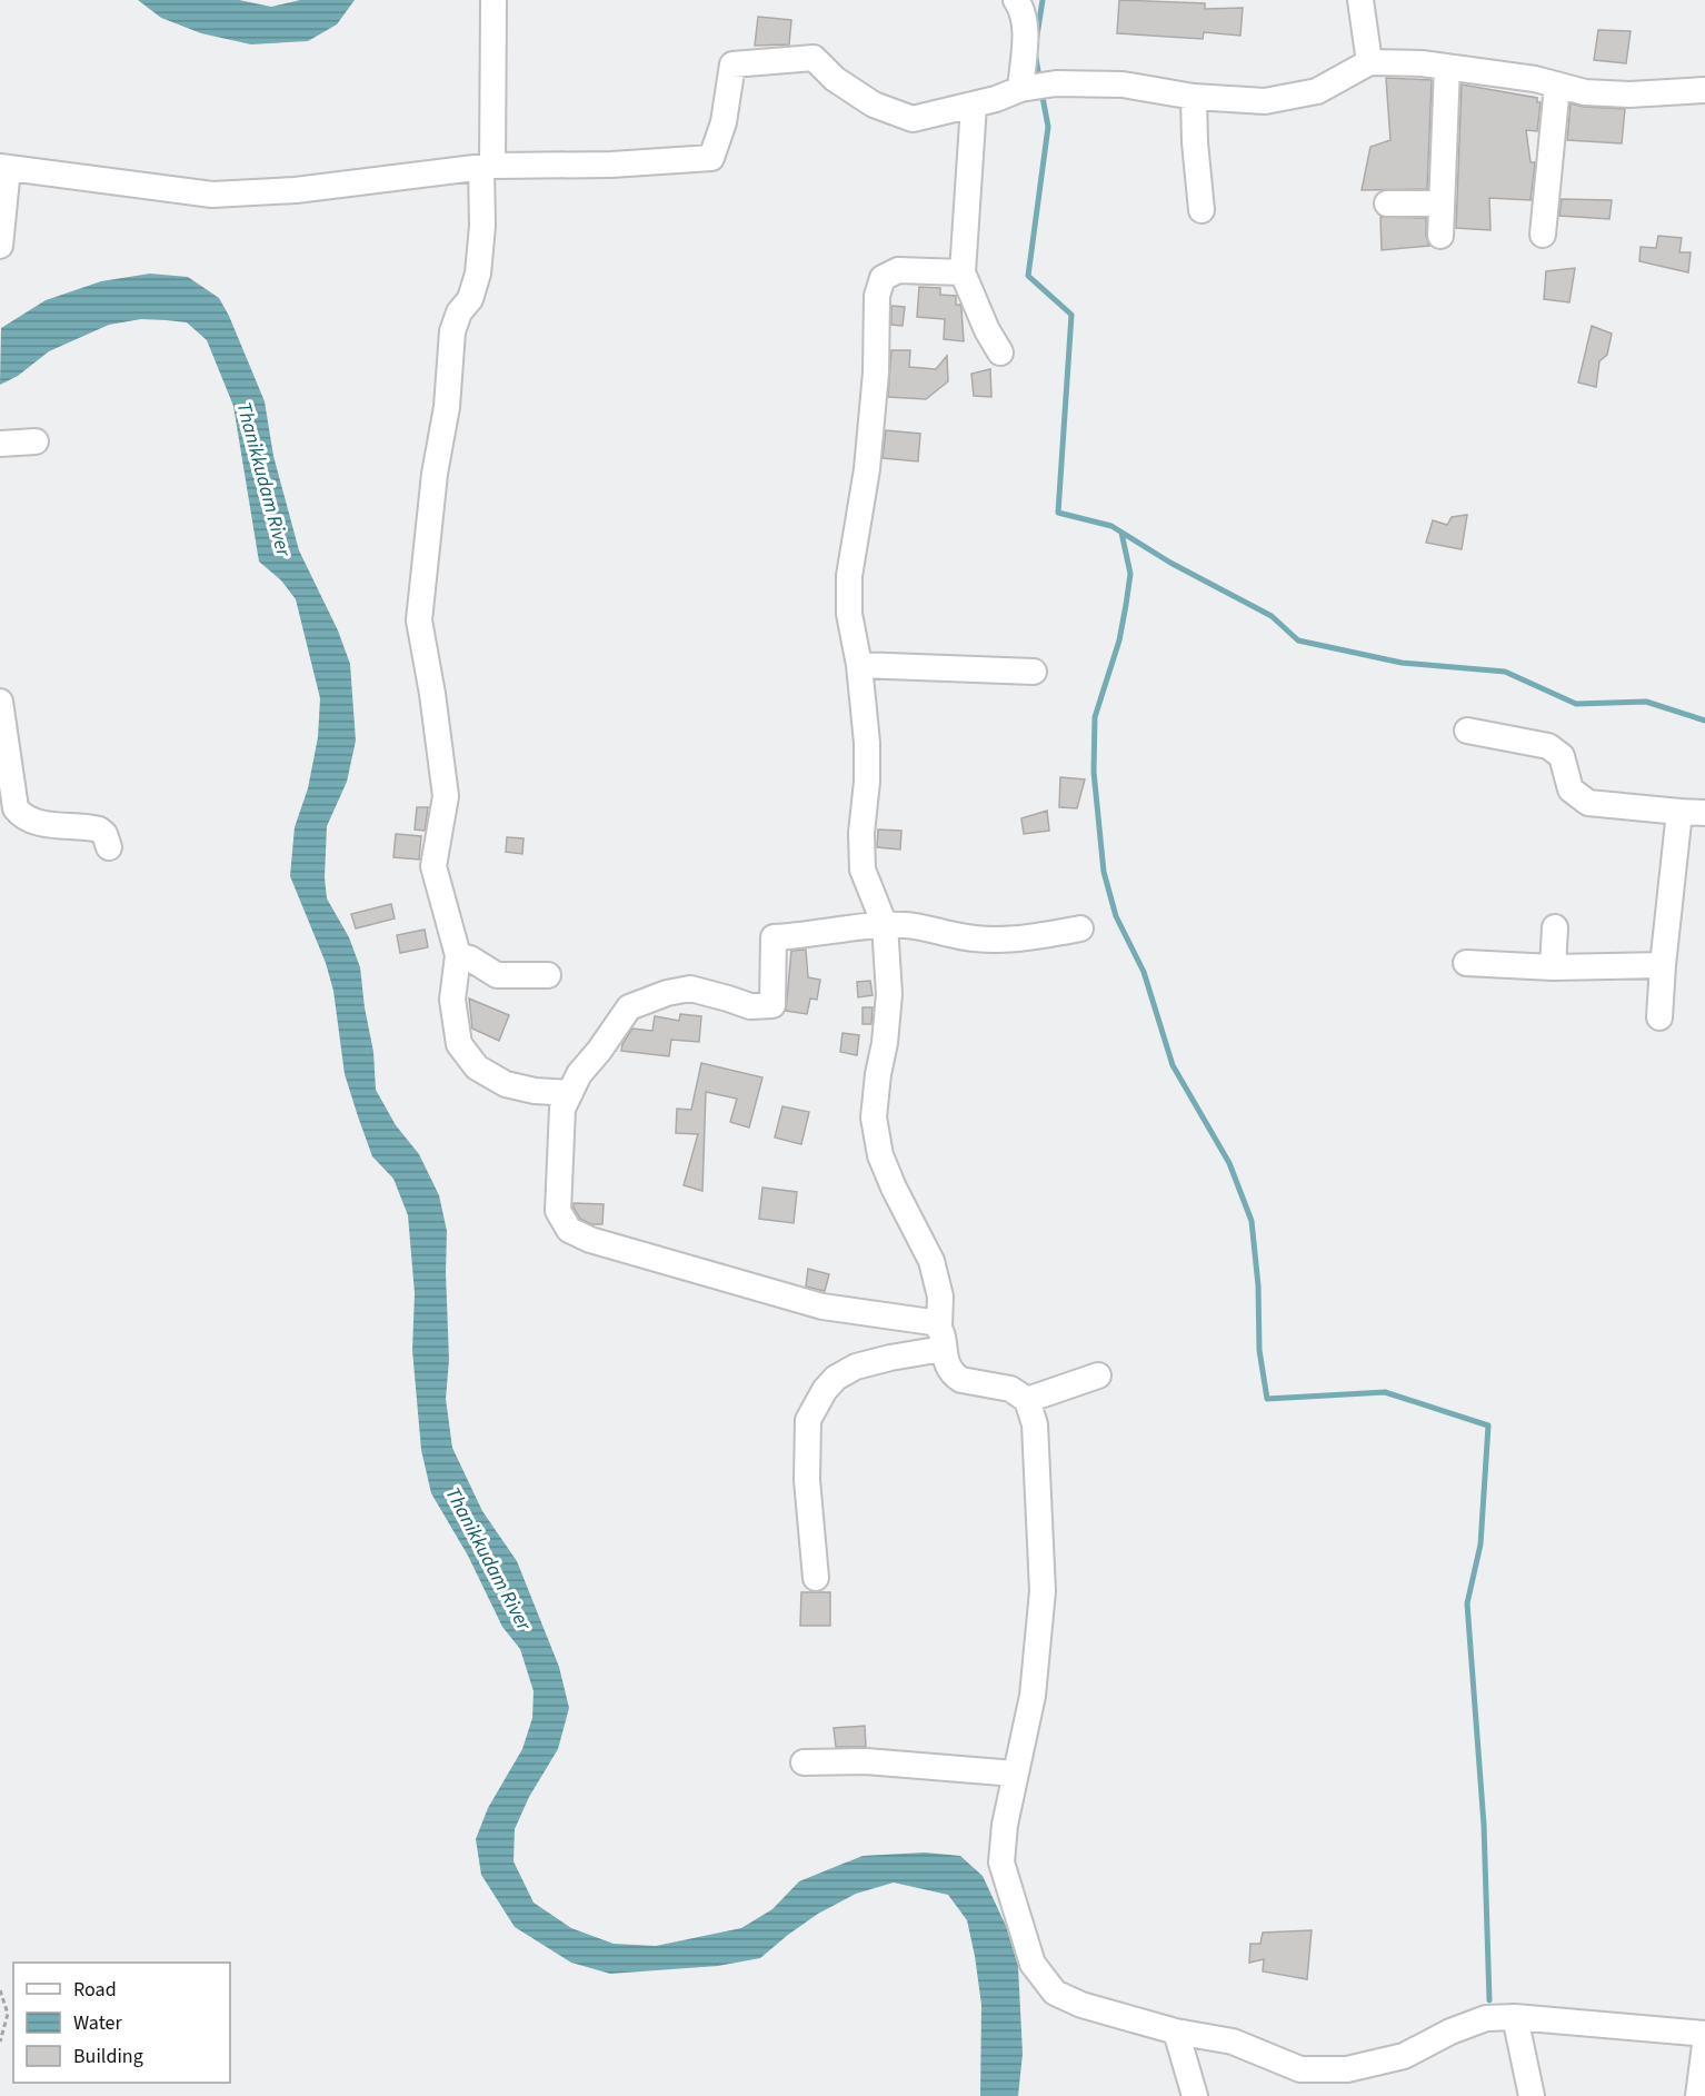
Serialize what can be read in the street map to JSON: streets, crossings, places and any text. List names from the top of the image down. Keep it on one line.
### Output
{"water":["Thanikkudam River"],"legend":["Road","Water","Building"]}
